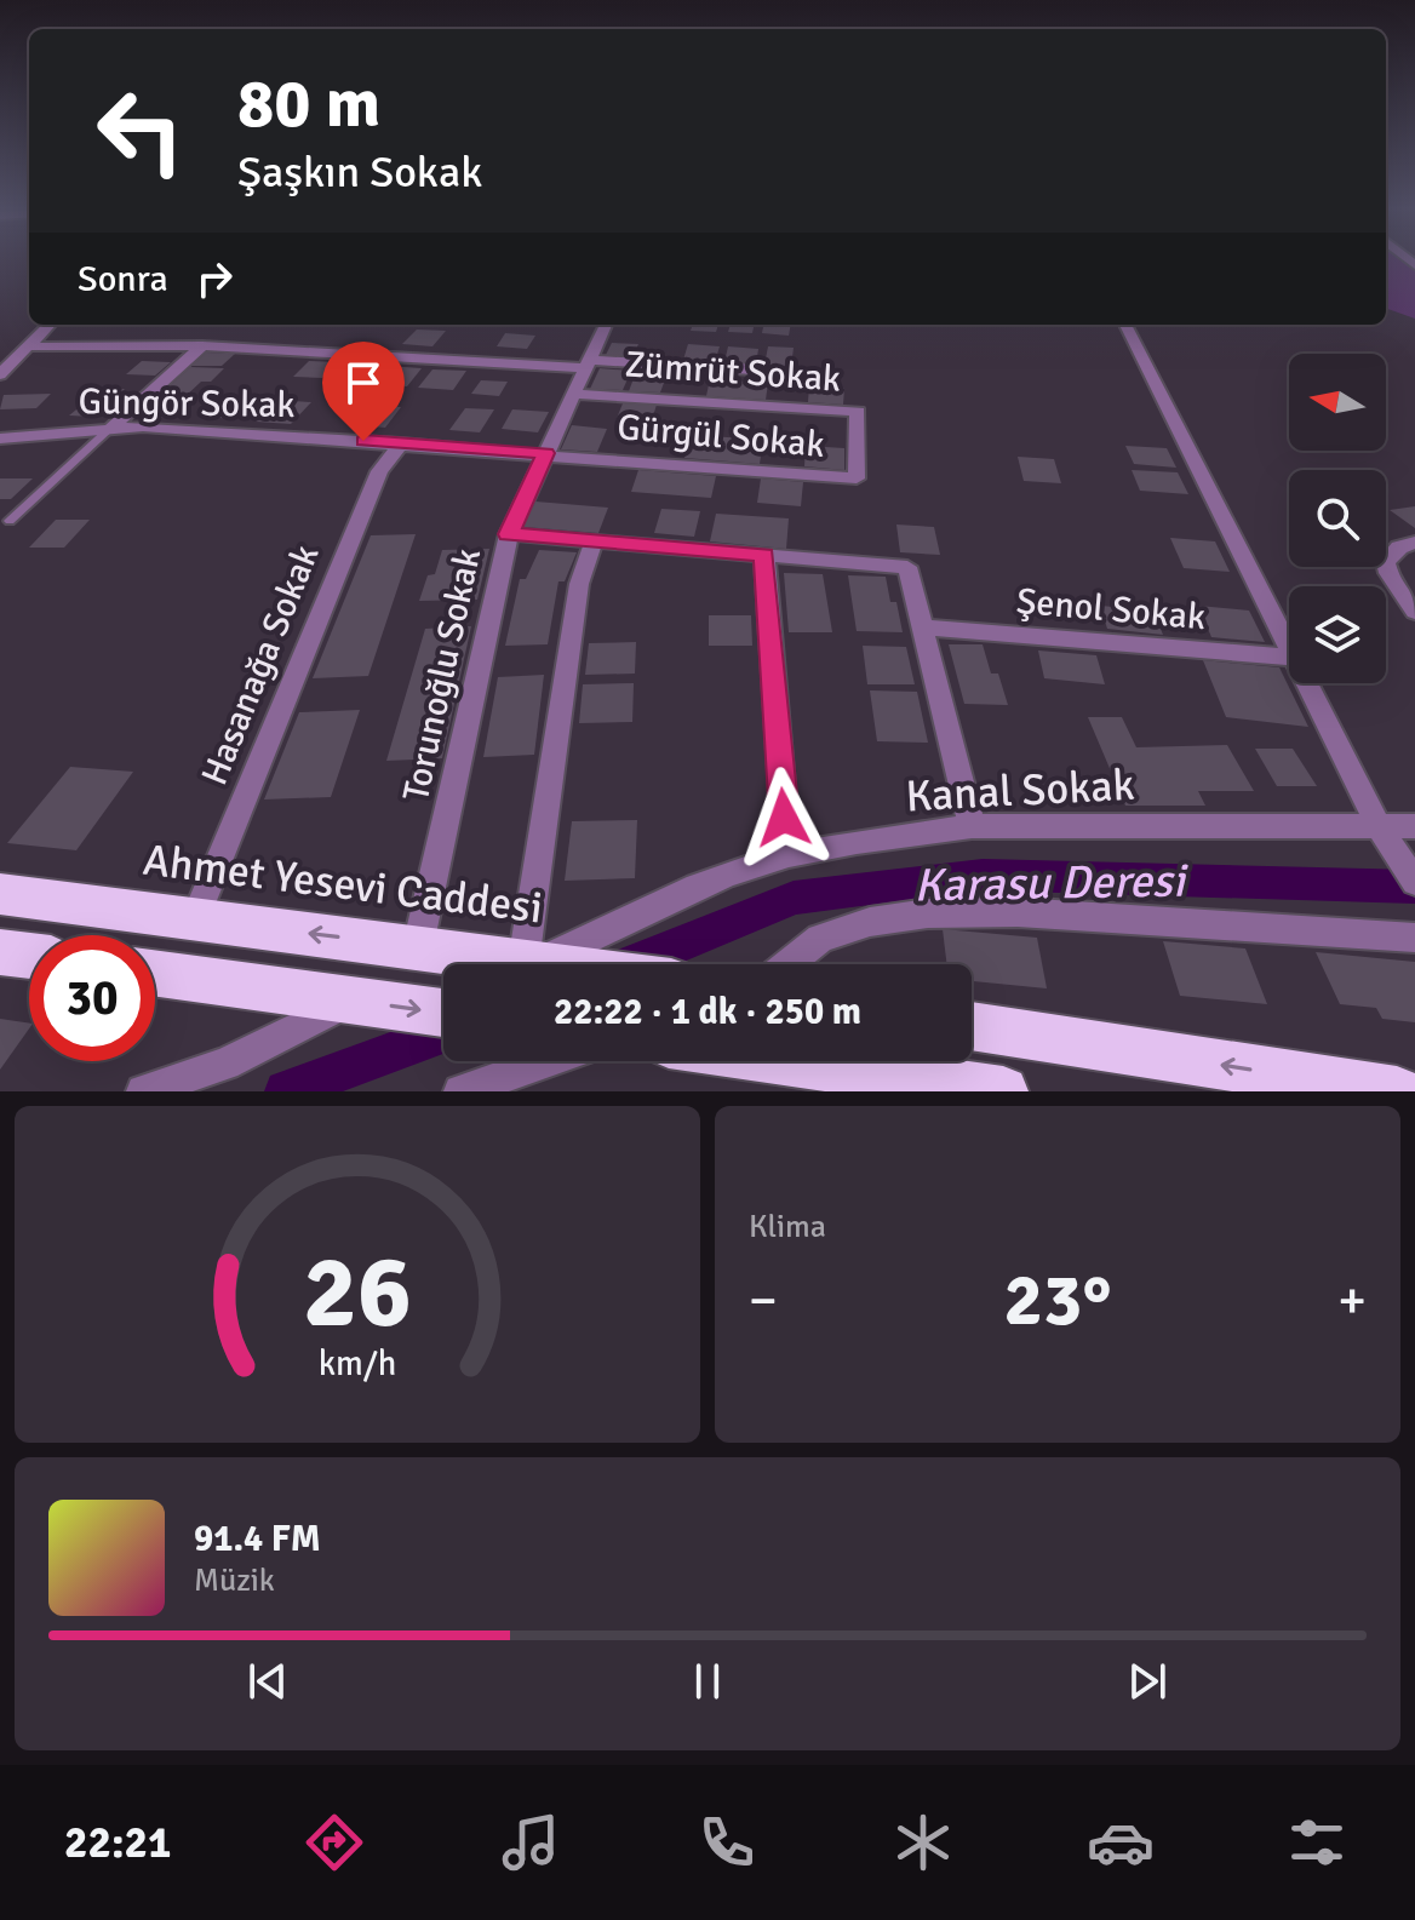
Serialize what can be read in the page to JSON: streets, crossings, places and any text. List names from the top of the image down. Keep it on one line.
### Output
{"streets":{"highway":["Ahmet Yesevi Caddesi"],"street":["Zümrüt Sokak","Güngör Sokak","Gürgül Sokak","Şenol Sokak","Hasanağa Sokak","Torunoğlu Sokak","Kanal Sokak"]},"crossings":[["Zümrüt Sokak","Gürgül Sokak"],["Zümrüt Sokak","Torunoğlu Sokak"],["Güngör Sokak","Gürgül Sokak"],["Güngör Sokak","Hasanağa Sokak"],["Güngör Sokak","Torunoğlu Sokak"],["Gürgül Sokak","Torunoğlu Sokak"],["Hasanağa Sokak","Ahmet Yesevi Caddesi"],["Torunoğlu Sokak","Ahmet Yesevi Caddesi"],["Kanal Sokak","Ahmet Yesevi Caddesi"]],"water":["Karasu Deresi"],"north":"left","page":{"turn":["80 m","Şaşkın Sokak"],"then":"Sonra","limit":"30","trip":"22:22 · 1 dk · 250 m","tile":"Klima","heat":["−","23°","+"],"song":["91.4 FM","Müzik"],"tabs":"22:21","gauge":["26","km/h"]}}
